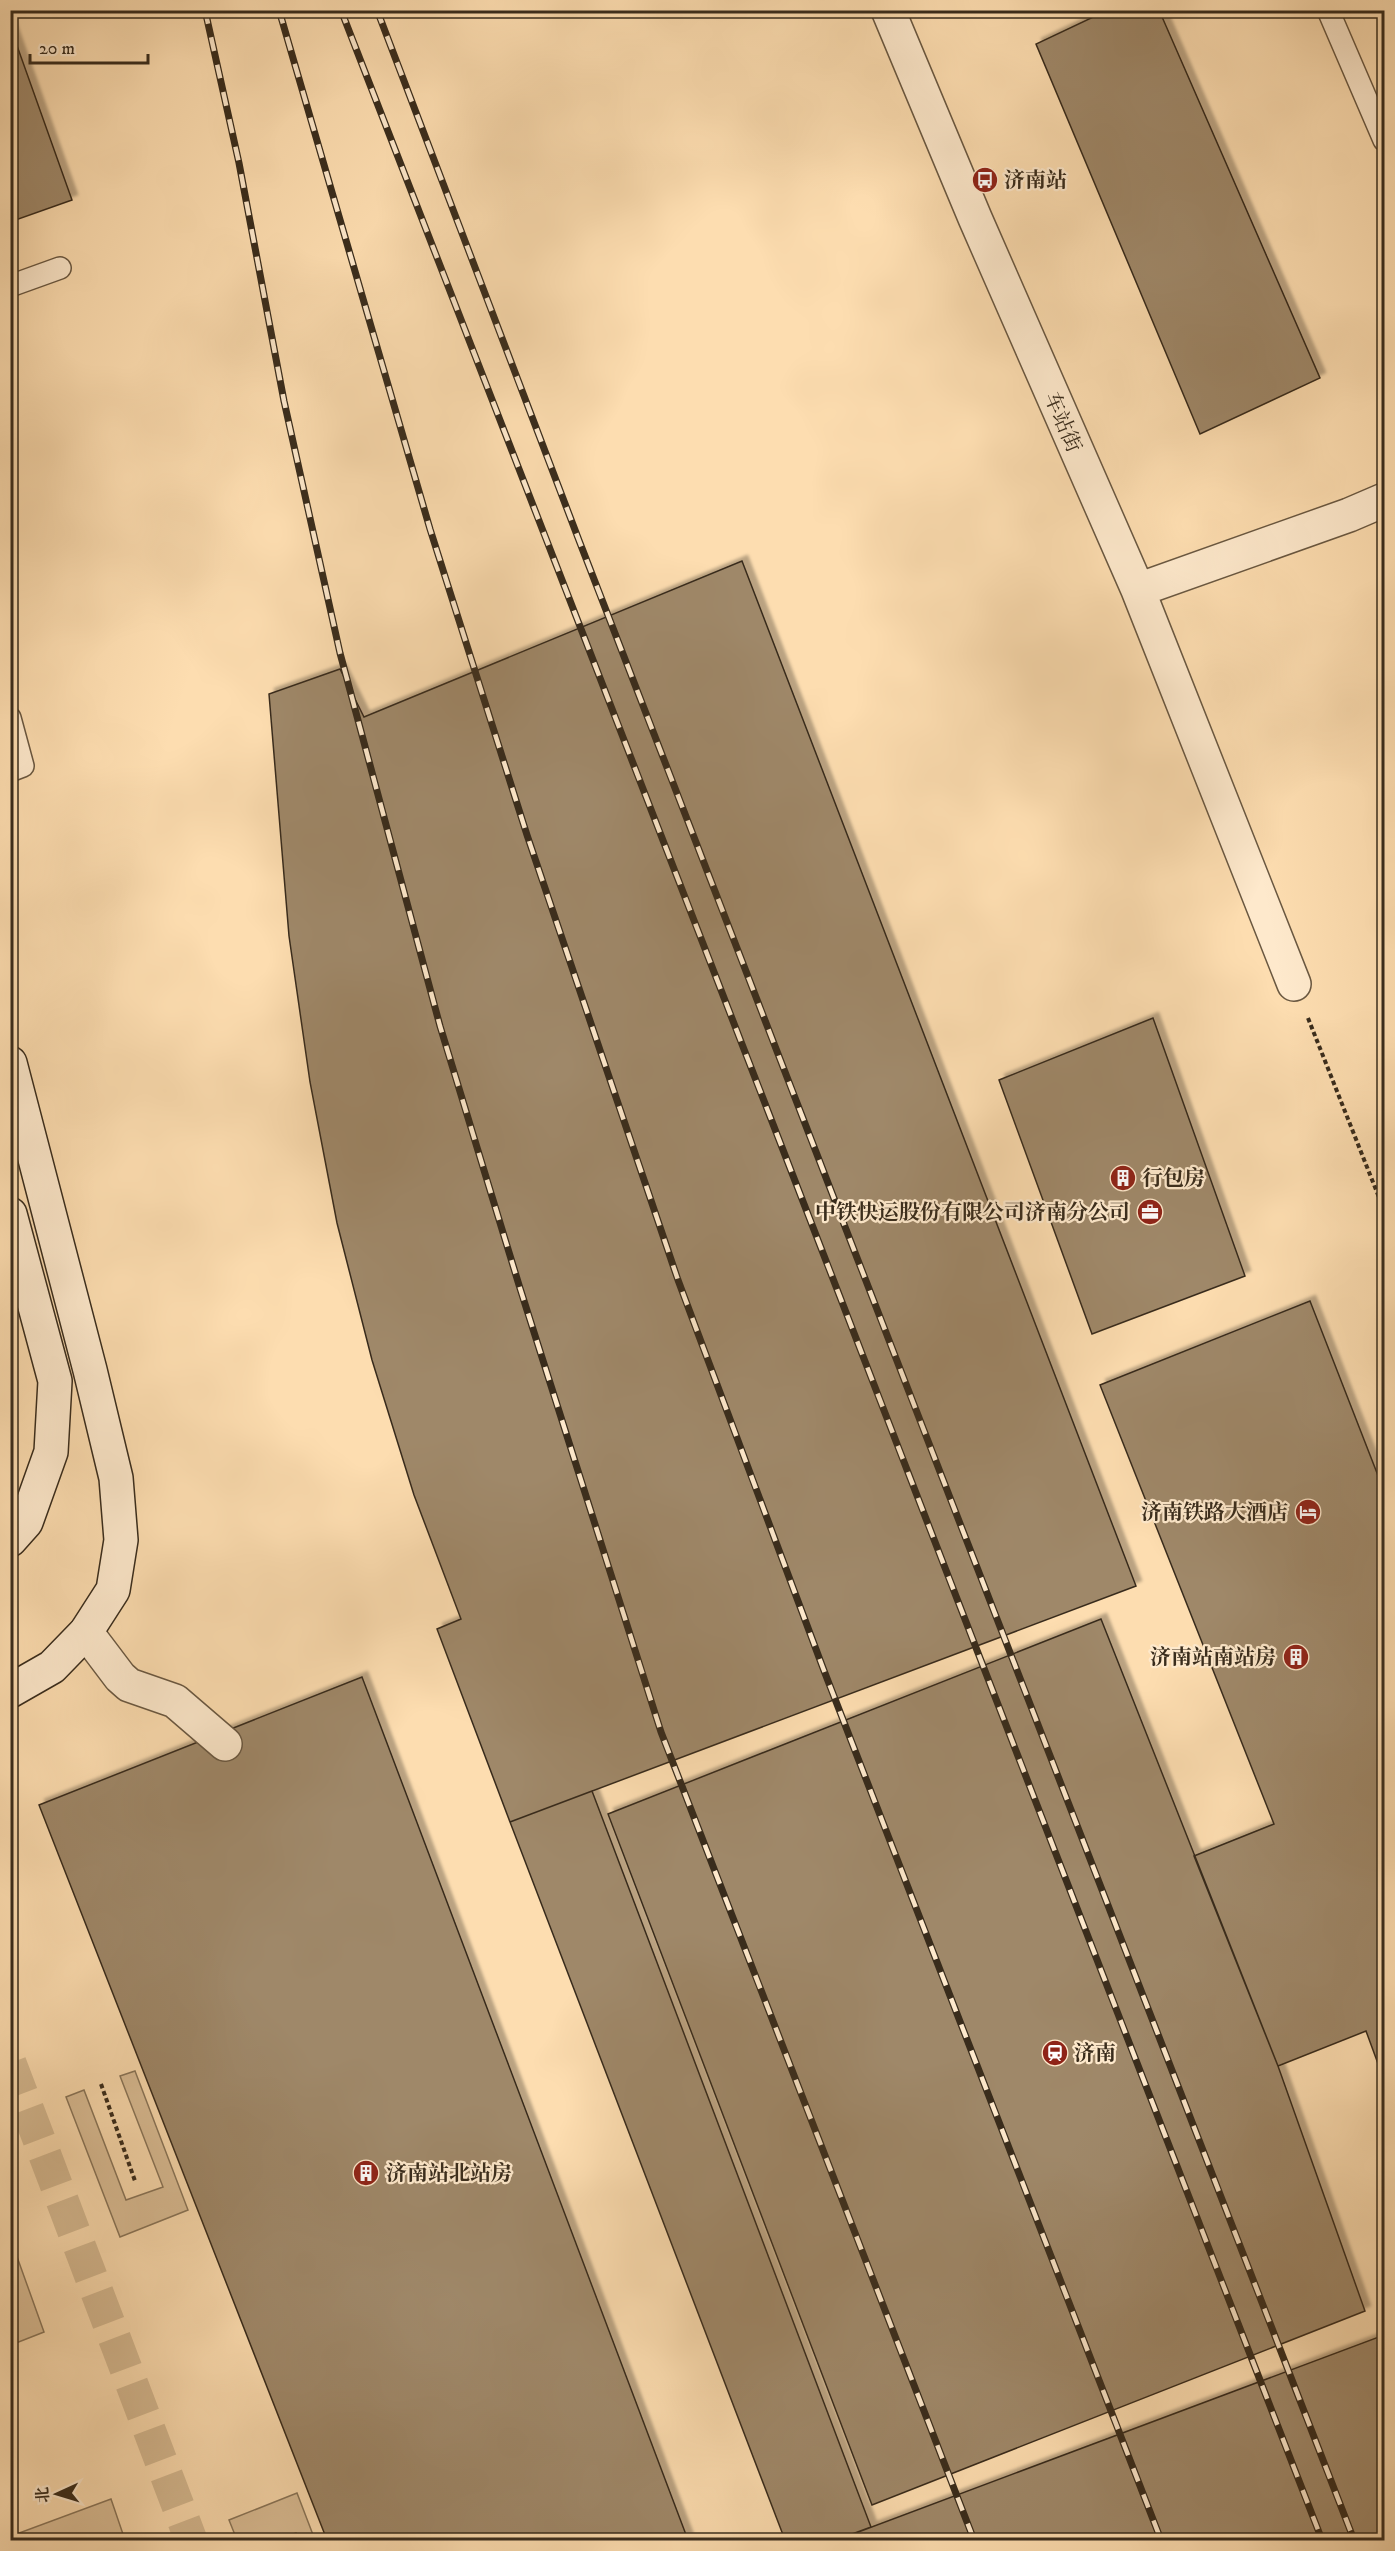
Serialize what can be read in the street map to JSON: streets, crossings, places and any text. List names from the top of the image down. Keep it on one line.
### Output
{"streets":{"street":["车站街"]},"places":{"bus stop":["济南站"],"building":["行包房","济南站南站房","济南站北站房"],"office":["中铁快运股份有限公司济南分公司"],"hotel":["济南铁路大酒店"],"station":["济南"]},"scale_bar":"20 m","north":"left"}
